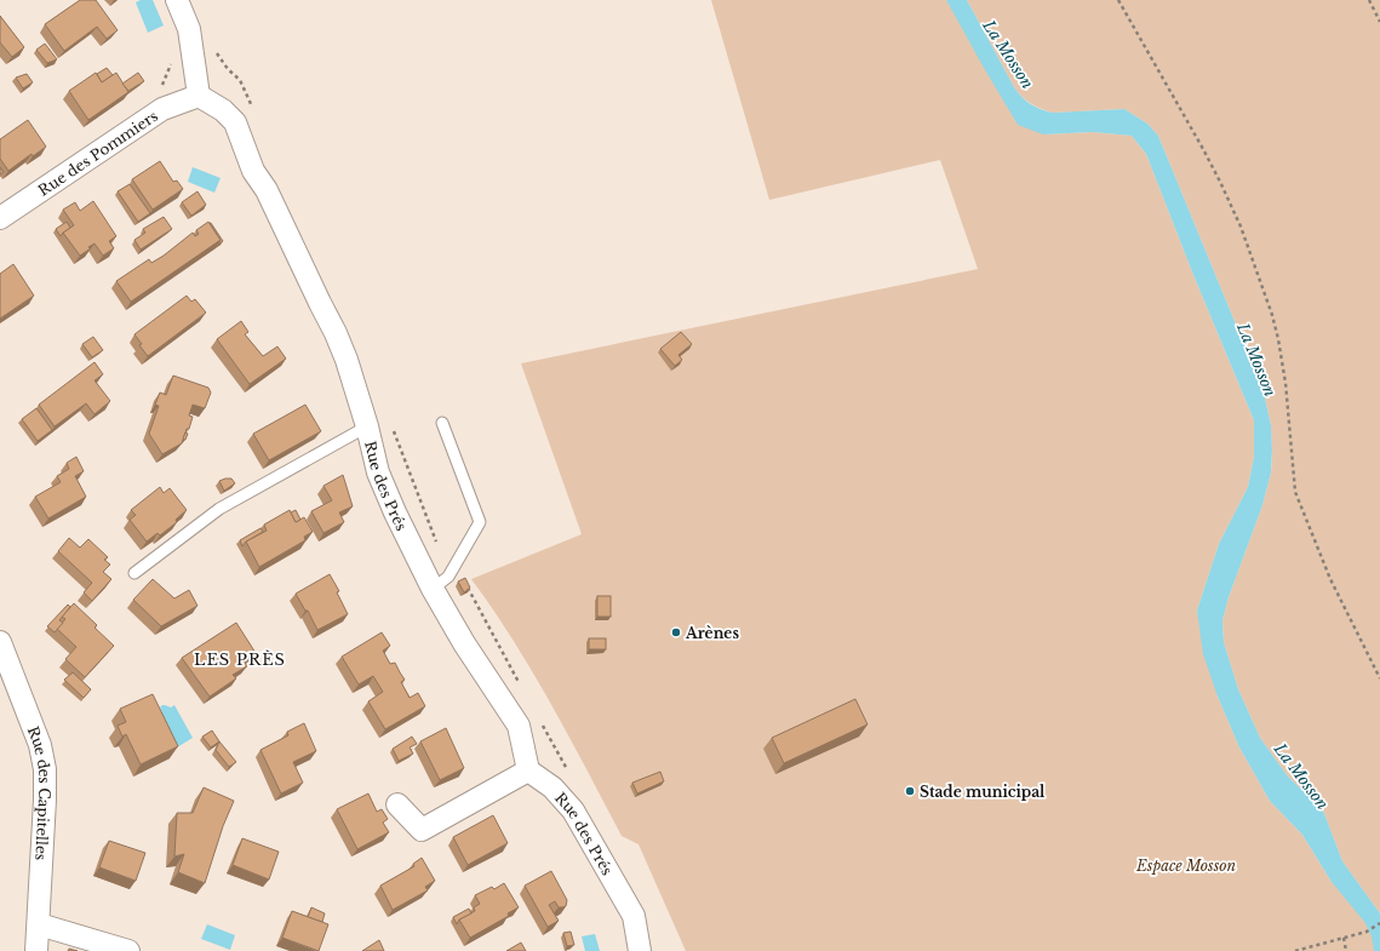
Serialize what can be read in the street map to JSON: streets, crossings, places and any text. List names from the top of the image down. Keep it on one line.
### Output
{"streets":{"street":["Rue des Pommiers","Rue des Prés","Rue des Capitelles"]},"crossings":[["Rue des Pommiers","Rue des Prés"]],"districts":["LES PRÈS"],"water":["La Mosson"],"parks":["Espace Mosson"],"places":["Arènes","Stade municipal"]}
